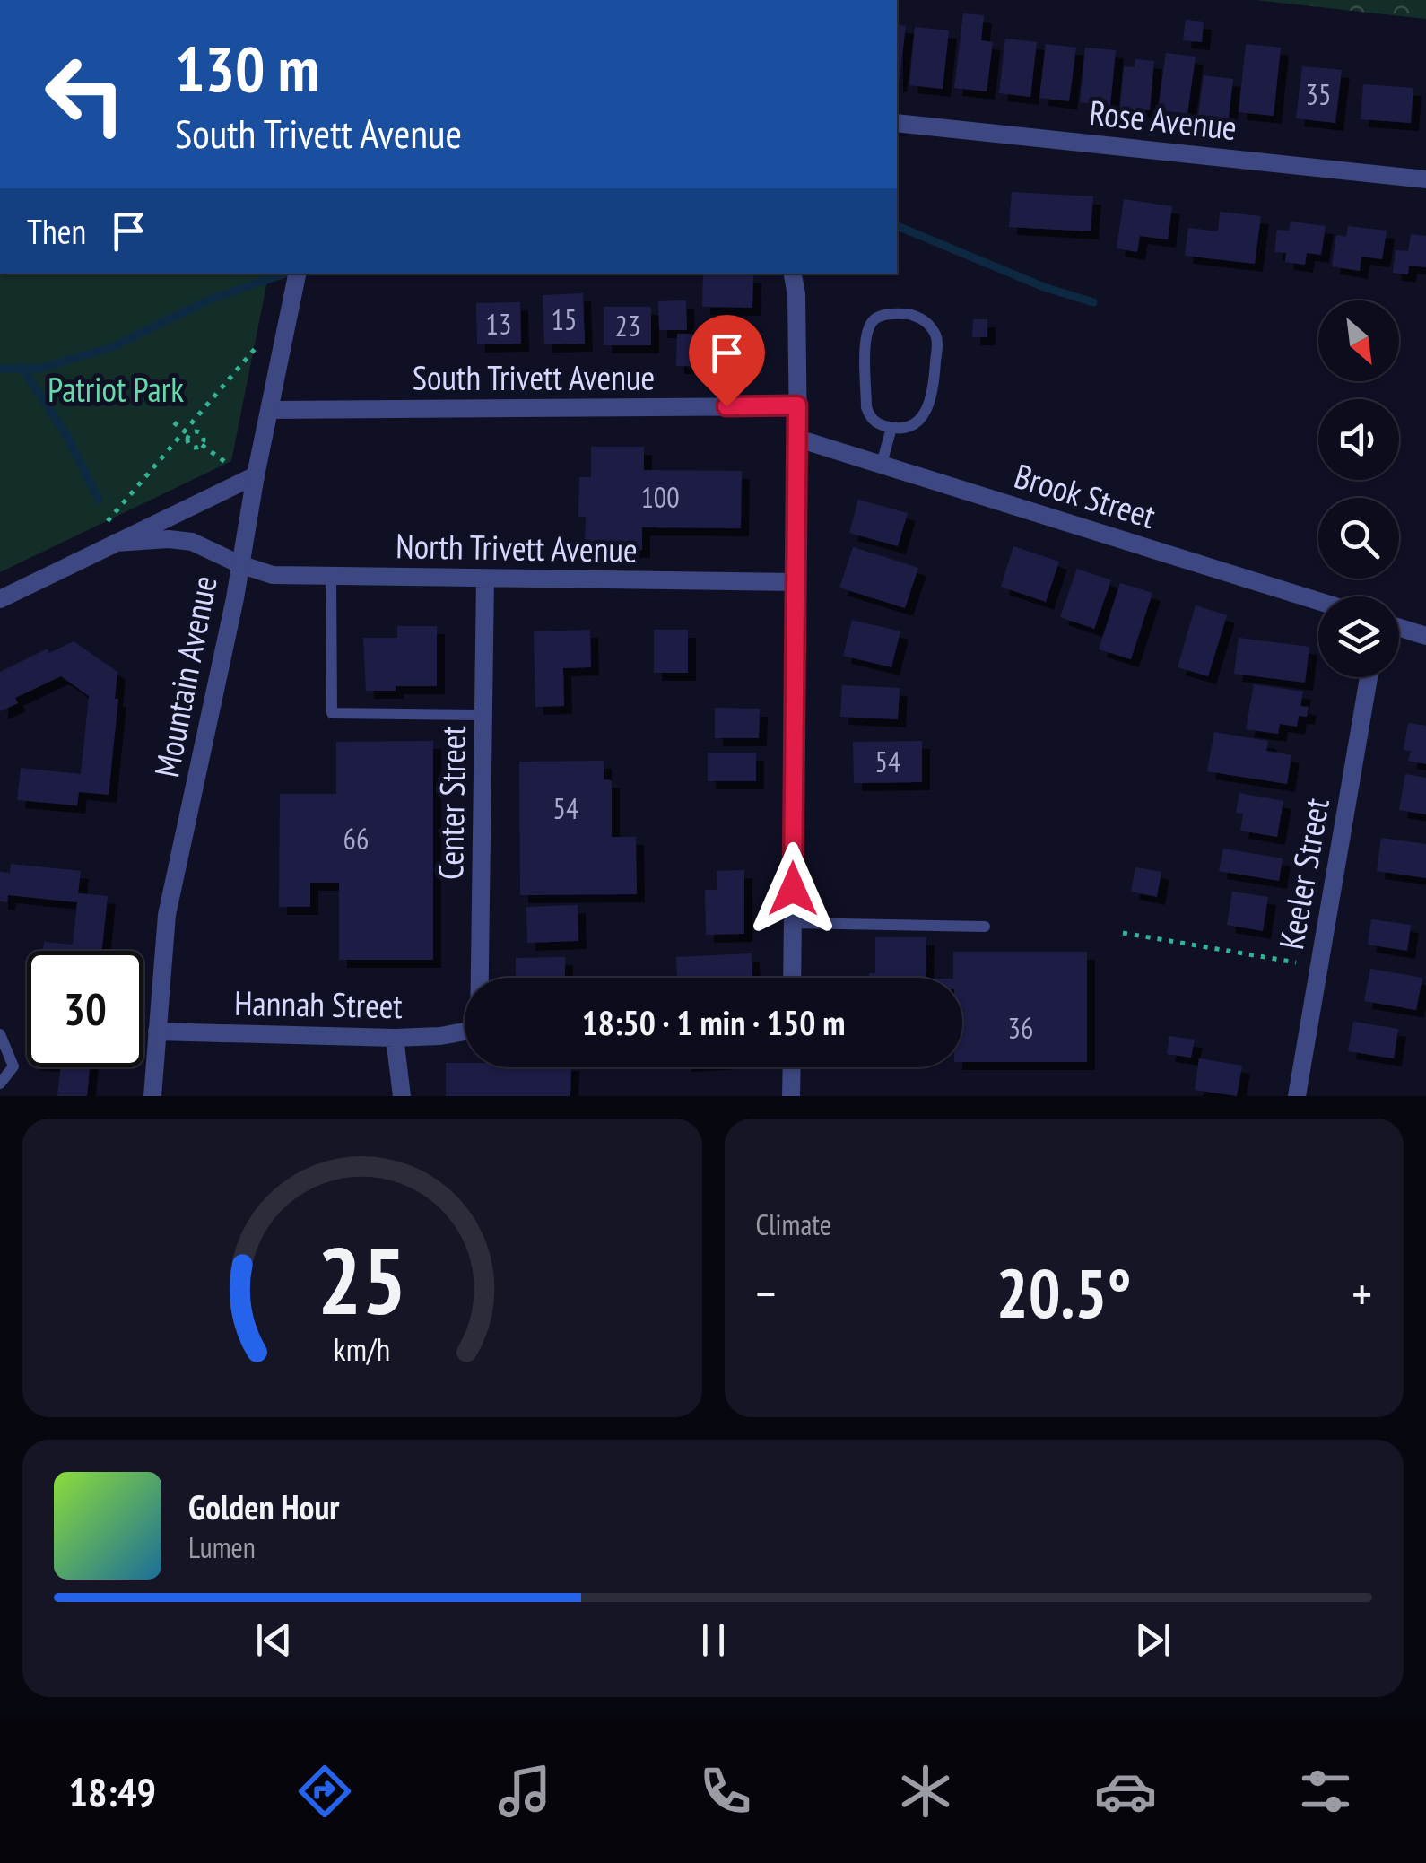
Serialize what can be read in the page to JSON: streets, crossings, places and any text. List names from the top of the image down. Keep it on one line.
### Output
{"streets":{"street":["Rose Avenue","South Trivett Avenue","Brook Street","North Trivett Avenue","Mountain Avenue","Center Street","Keeler Street","Hannah Street"]},"crossings":[["South Trivett Avenue","Mountain Avenue"],["North Trivett Avenue","Mountain Avenue"],["North Trivett Avenue","Center Street"],["Mountain Avenue","Hannah Street"]],"parks":["Patriot Park"],"house_numbers":["35","15","13","23","100","54","54","66","36"],"north":"bottom right","page":{"turn":["130 m","South Trivett Avenue"],"then":"Then","limit":"30","trip":"18:50 · 1 min · 150 m","tile":"Climate","heat":["−","20.5°","+"],"song":["Golden Hour","Lumen"],"tabs":"18:49","gauge":["25","km/h"]}}
